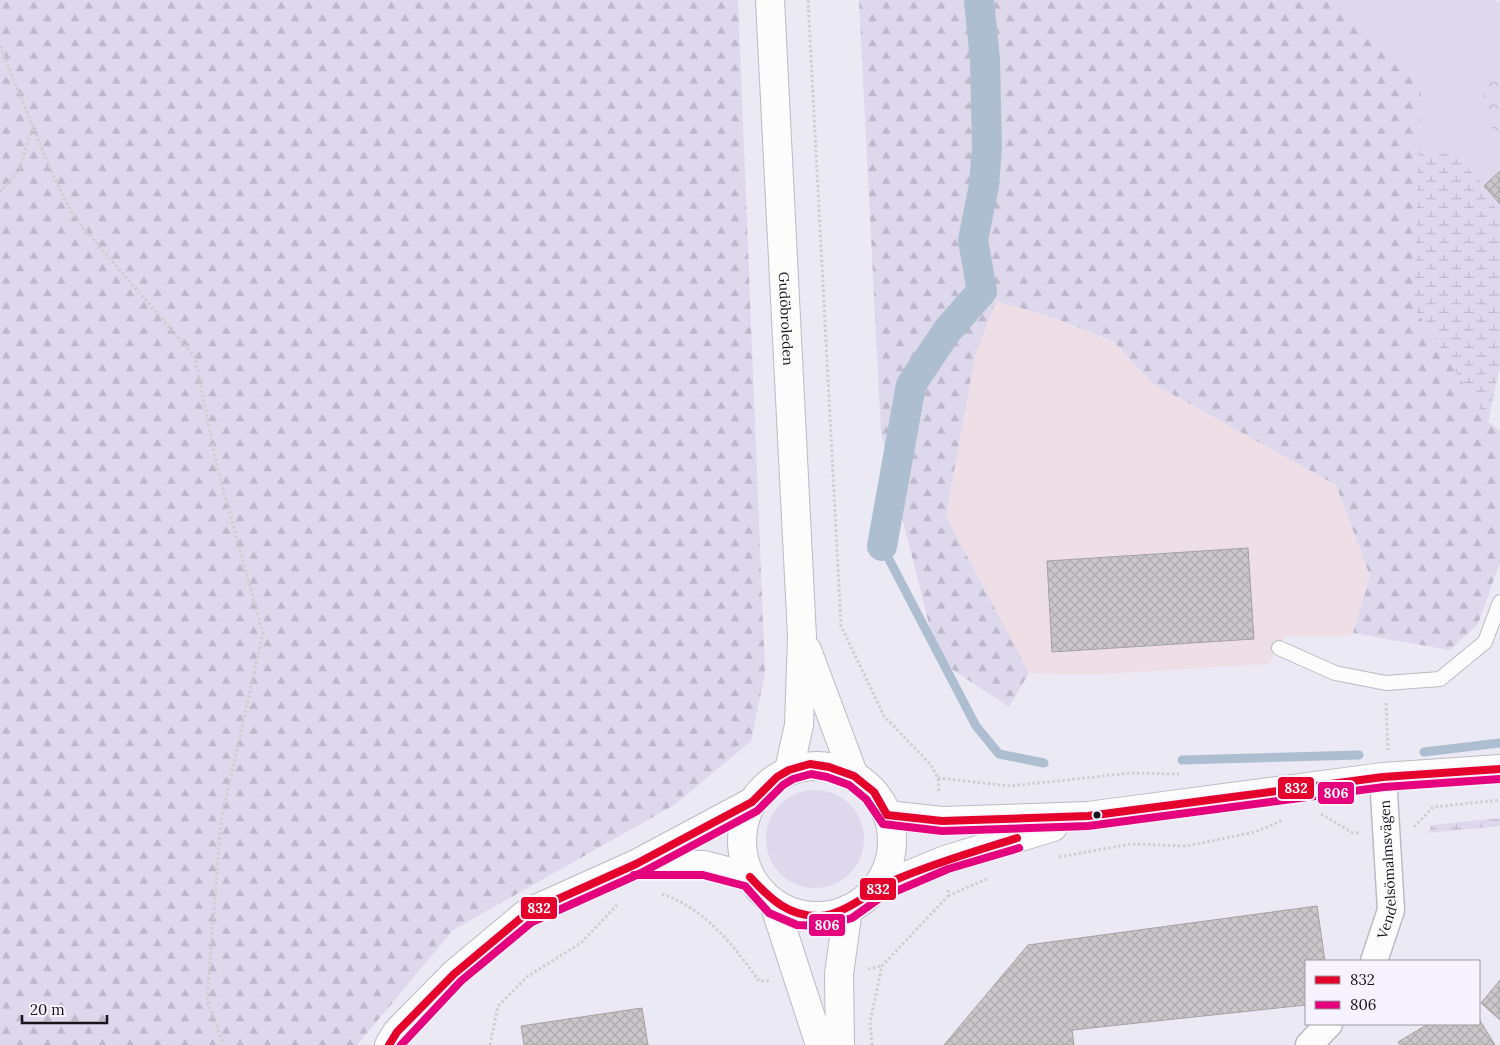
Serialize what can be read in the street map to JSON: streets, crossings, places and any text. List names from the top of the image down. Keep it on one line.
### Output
{"streets":{"main road":["Gudöbroleden"],"street":["Vendelsömalmsvägen"]},"lines":["transit line 832","transit line 806"],"legend":["832","806"],"scale_bar":"20 m"}
